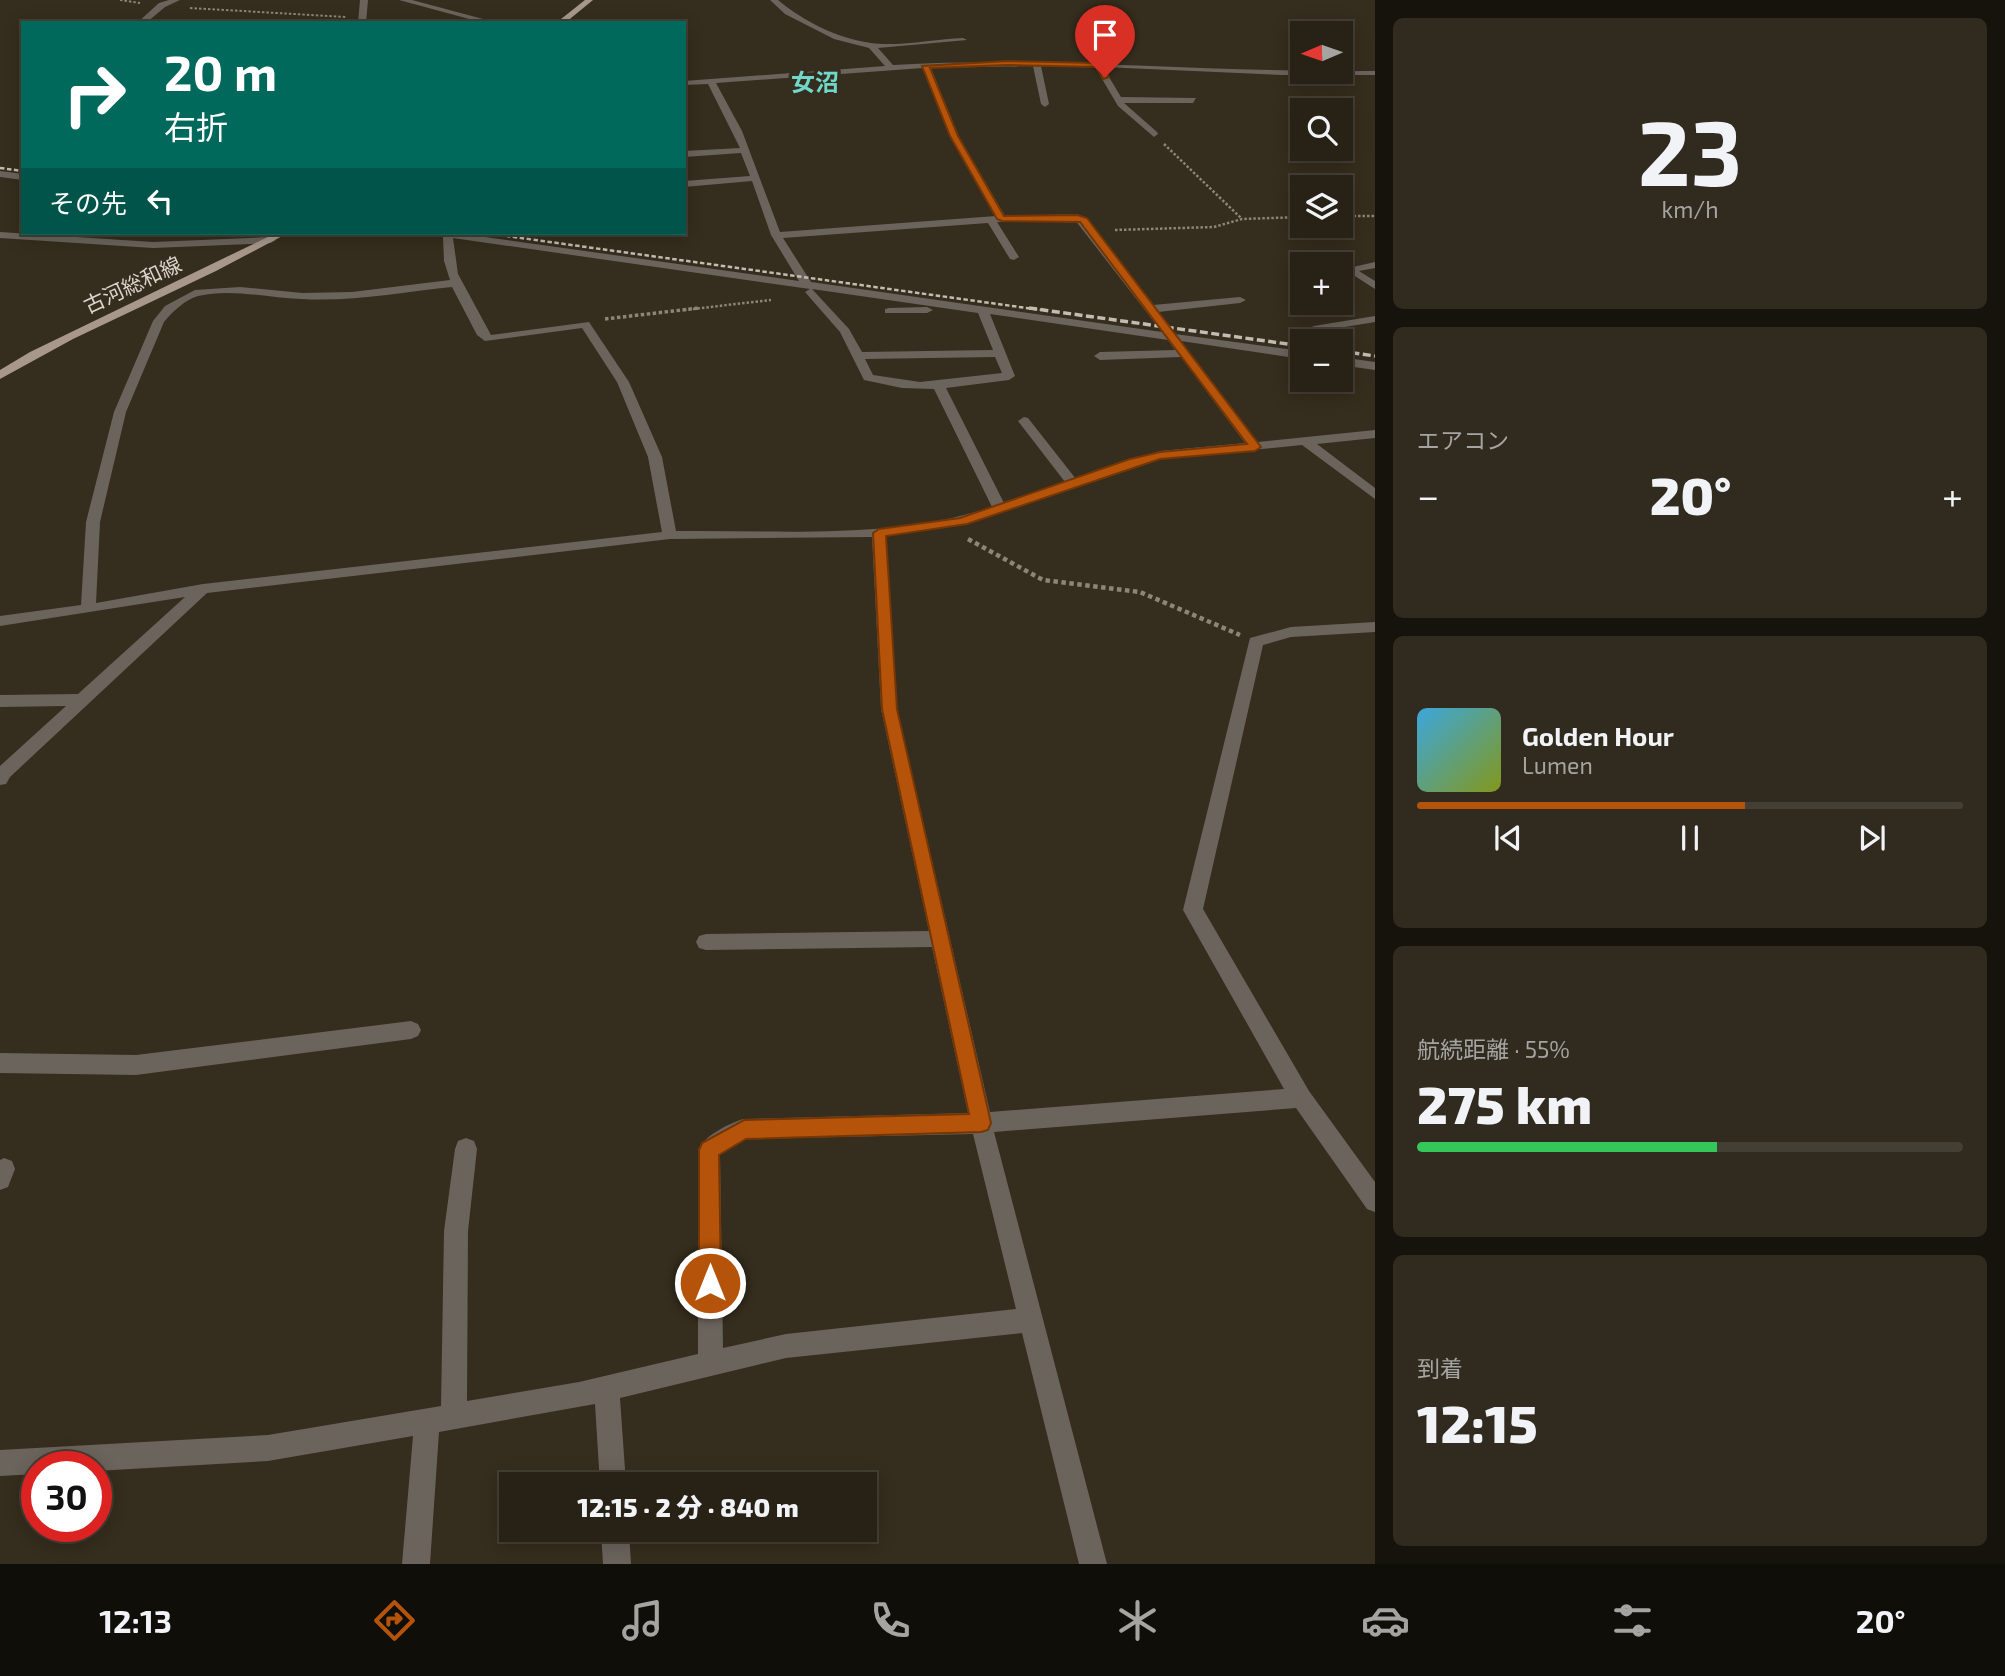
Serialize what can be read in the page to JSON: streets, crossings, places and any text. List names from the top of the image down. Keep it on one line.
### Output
{"streets":{"main road":["古河総和線"]},"districts":["女沼"],"north":"left","page":{"tile":[["23","km/h"],"エアコン",["航続距離 · 55%","275 km"],["到着","12:15"]],"map_buttons":["+","−"],"turn":["20 m","右折"],"then":"その先","heat":["−","20°","+"],"song":["Golden Hour","Lumen"],"limit":"30","trip":"12:15 · 2 分 · 840 m","tabs":["12:13","20°"]}}
